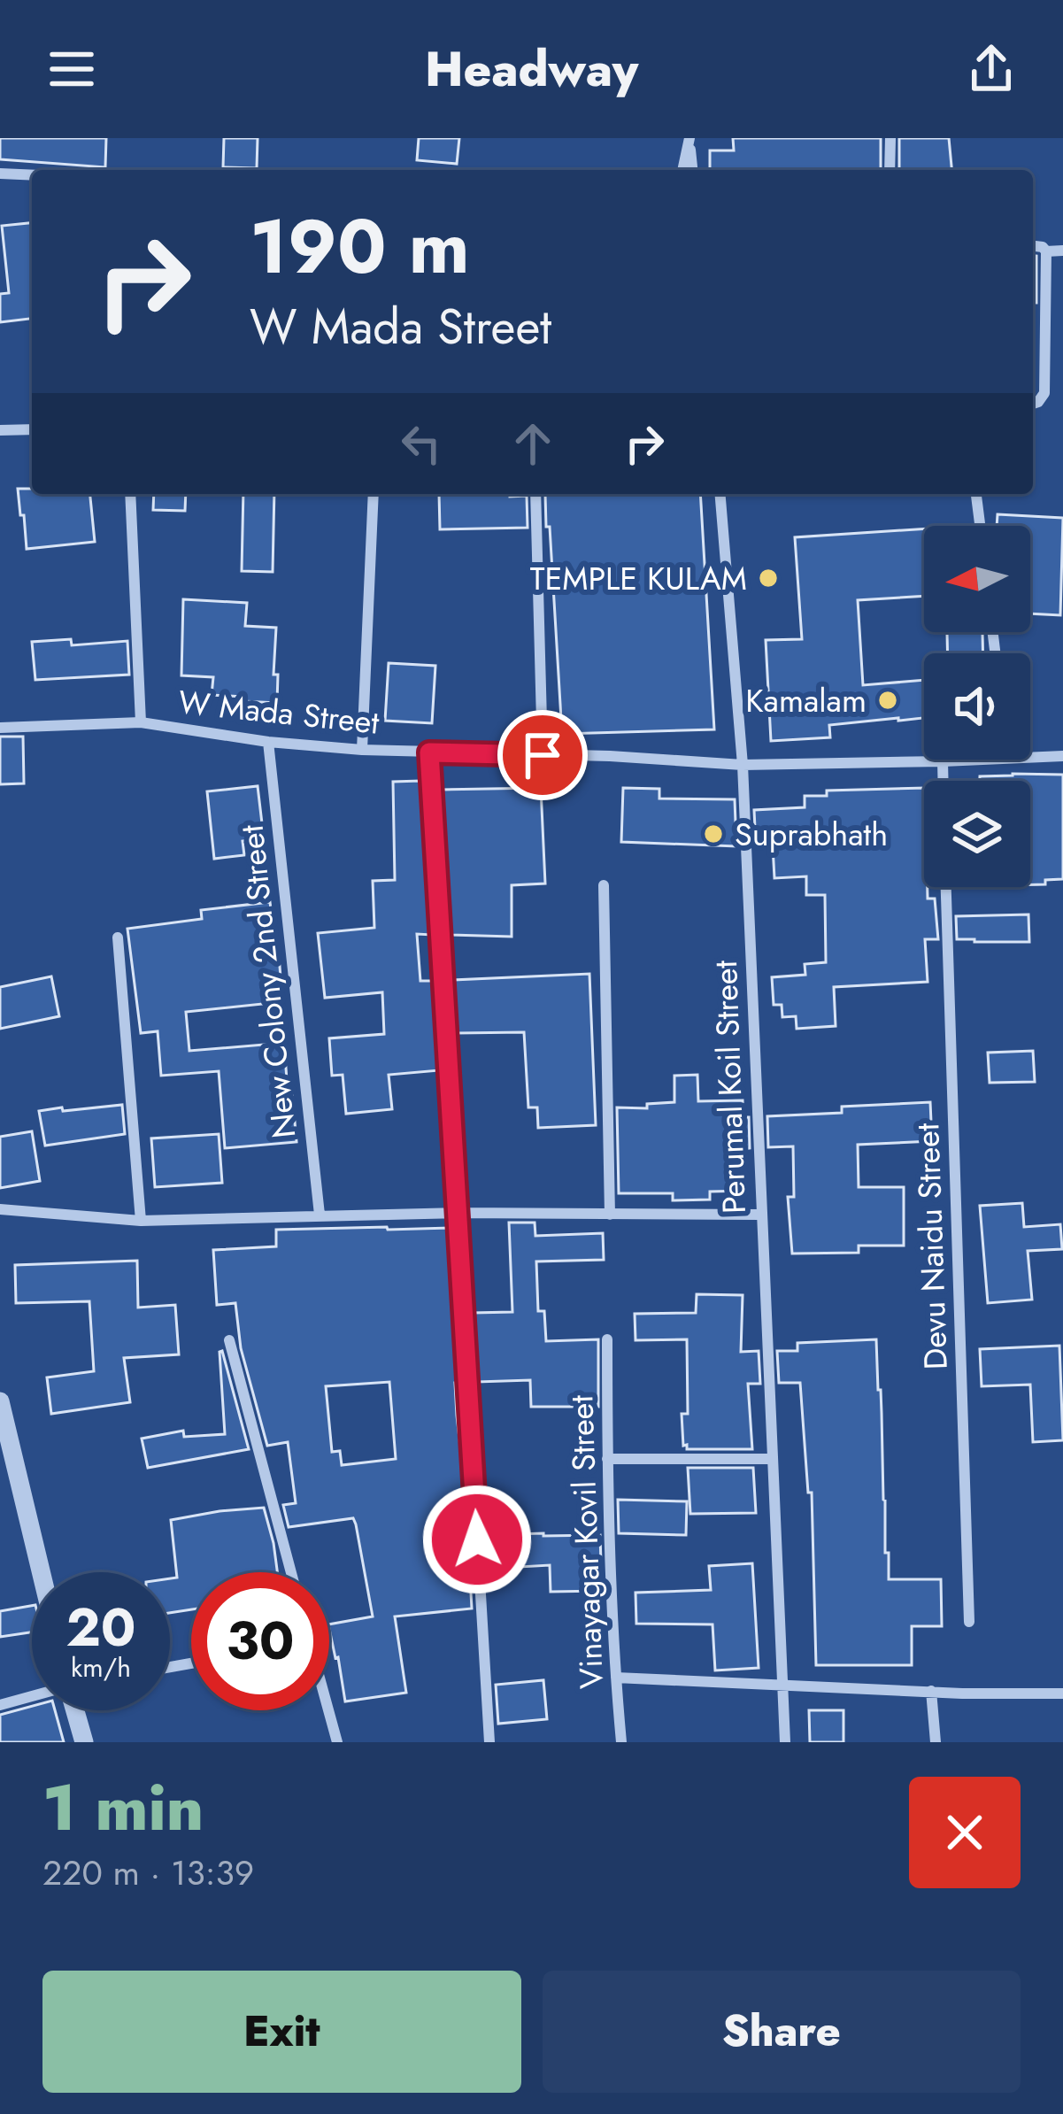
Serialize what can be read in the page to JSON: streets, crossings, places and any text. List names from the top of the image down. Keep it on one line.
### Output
{"streets":{"street":["W Mada Street","New Colony 2nd Street","Perumal Koil Street","Devu Naidu Street","Vinayagar Kovil Street"]},"crossings":[["W Mada Street","New Colony 2nd Street"],["W Mada Street","Perumal Koil Street"]],"places":["TEMPLE KULAM","Kamalam","Suprabhath"],"north":"left","page":{"header":"Headway","turn":["190 m","W Mada Street"],"speed":"20 km/h","limit":"30","heading":["1 min","220 m · 13:39"],"buttons":["Exit","Share"]}}
